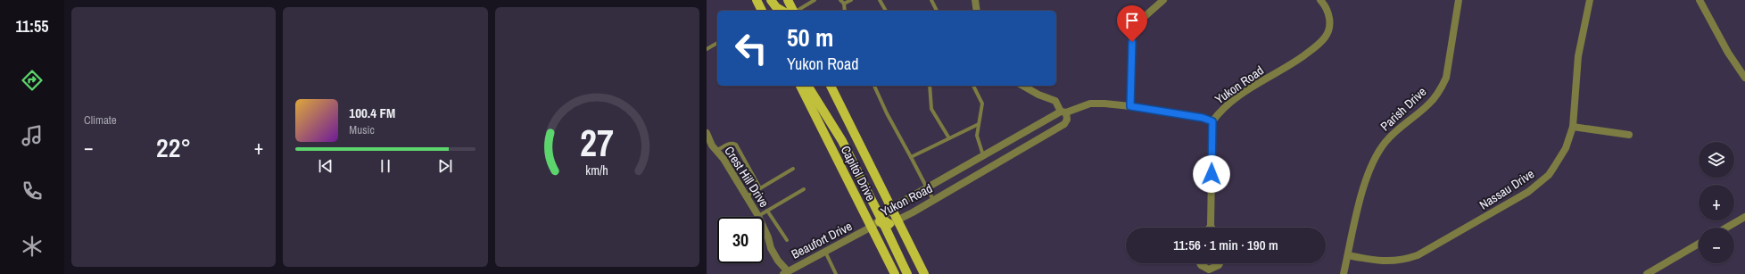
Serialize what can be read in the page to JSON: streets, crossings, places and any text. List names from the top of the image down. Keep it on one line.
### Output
{"streets":{"main road":["Capitol Drive"],"street":["Yukon Road","Parish Drive","Crest Hill Drive","Nassau Drive","Beaufort Drive"]},"crossings":[["Yukon Road","Capitol Drive"],["Yukon Road","Beaufort Drive"],["Parish Drive","Nassau Drive"],["Capitol Drive","Beaufort Drive"],["Crest Hill Drive","Beaufort Drive"]],"page":{"tabs":"11:55","tile":"Climate","turn":["50 m","Yukon Road"],"song":["100.4 FM","Music"],"heat":["−","22°","+"],"map_buttons":["+","−"],"limit":"30","trip":"11:56 · 1 min · 190 m","gauge":["27","km/h"]}}
